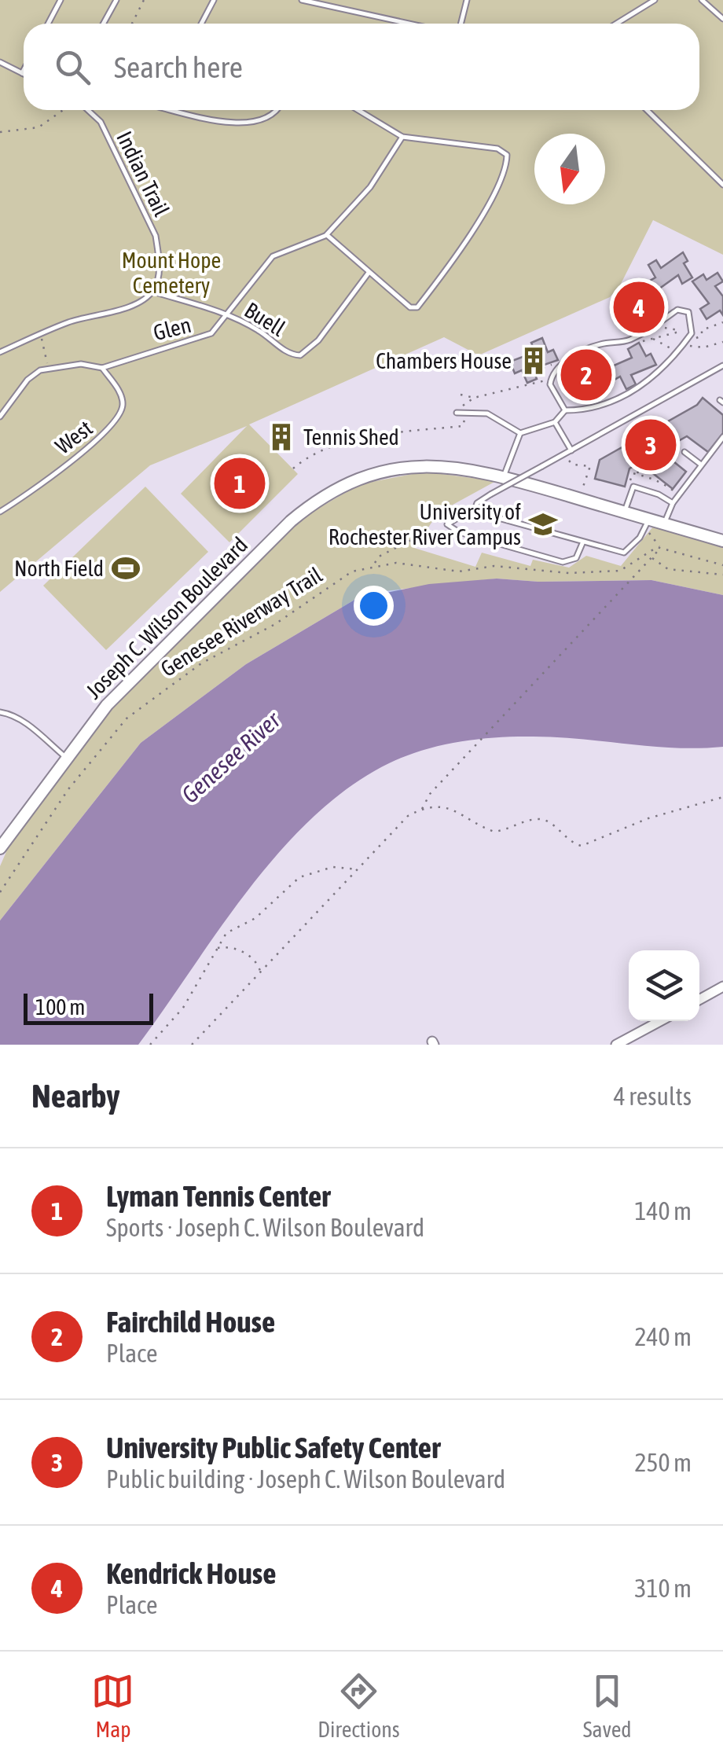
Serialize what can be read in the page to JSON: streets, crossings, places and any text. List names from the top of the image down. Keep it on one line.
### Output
{"streets":{"street":["Joseph C. Wilson Boulevard"],"lane":["Indian Trail","Buell","Glen","West"],"path":["Genesee Riverway Trail"]},"crossings":[["Indian Trail","Buell"],["Buell","Glen"],["Glen","West"]],"water":["Genesee River"],"parks":["Mount Hope Cemetery"],"places":{"building":["Chambers House","Tennis Shed"],"school or university":["University of Rochester River Campus"],"sports":["North Field"]},"scale_bar":"100 m","north":"bottom","page":{"search":"Search here","pins":["4","2","3","1"],"scale":"100 m","heading":["Nearby","4 results"],"list":[{"mark":"1","name":"Lyman Tennis Center","note":"Sports · Joseph C. Wilson Boulevard","value":"140 m"},{"mark":"2","name":"Fairchild House","note":"Place","value":"240 m"},{"mark":"3","name":"University Public Safety Center","note":"Public building · Joseph C. Wilson Boulevard","value":"250 m"},{"mark":"4","name":"Kendrick House","note":"Place","value":"310 m"}],"nav":["Map","Directions","Saved"]}}
